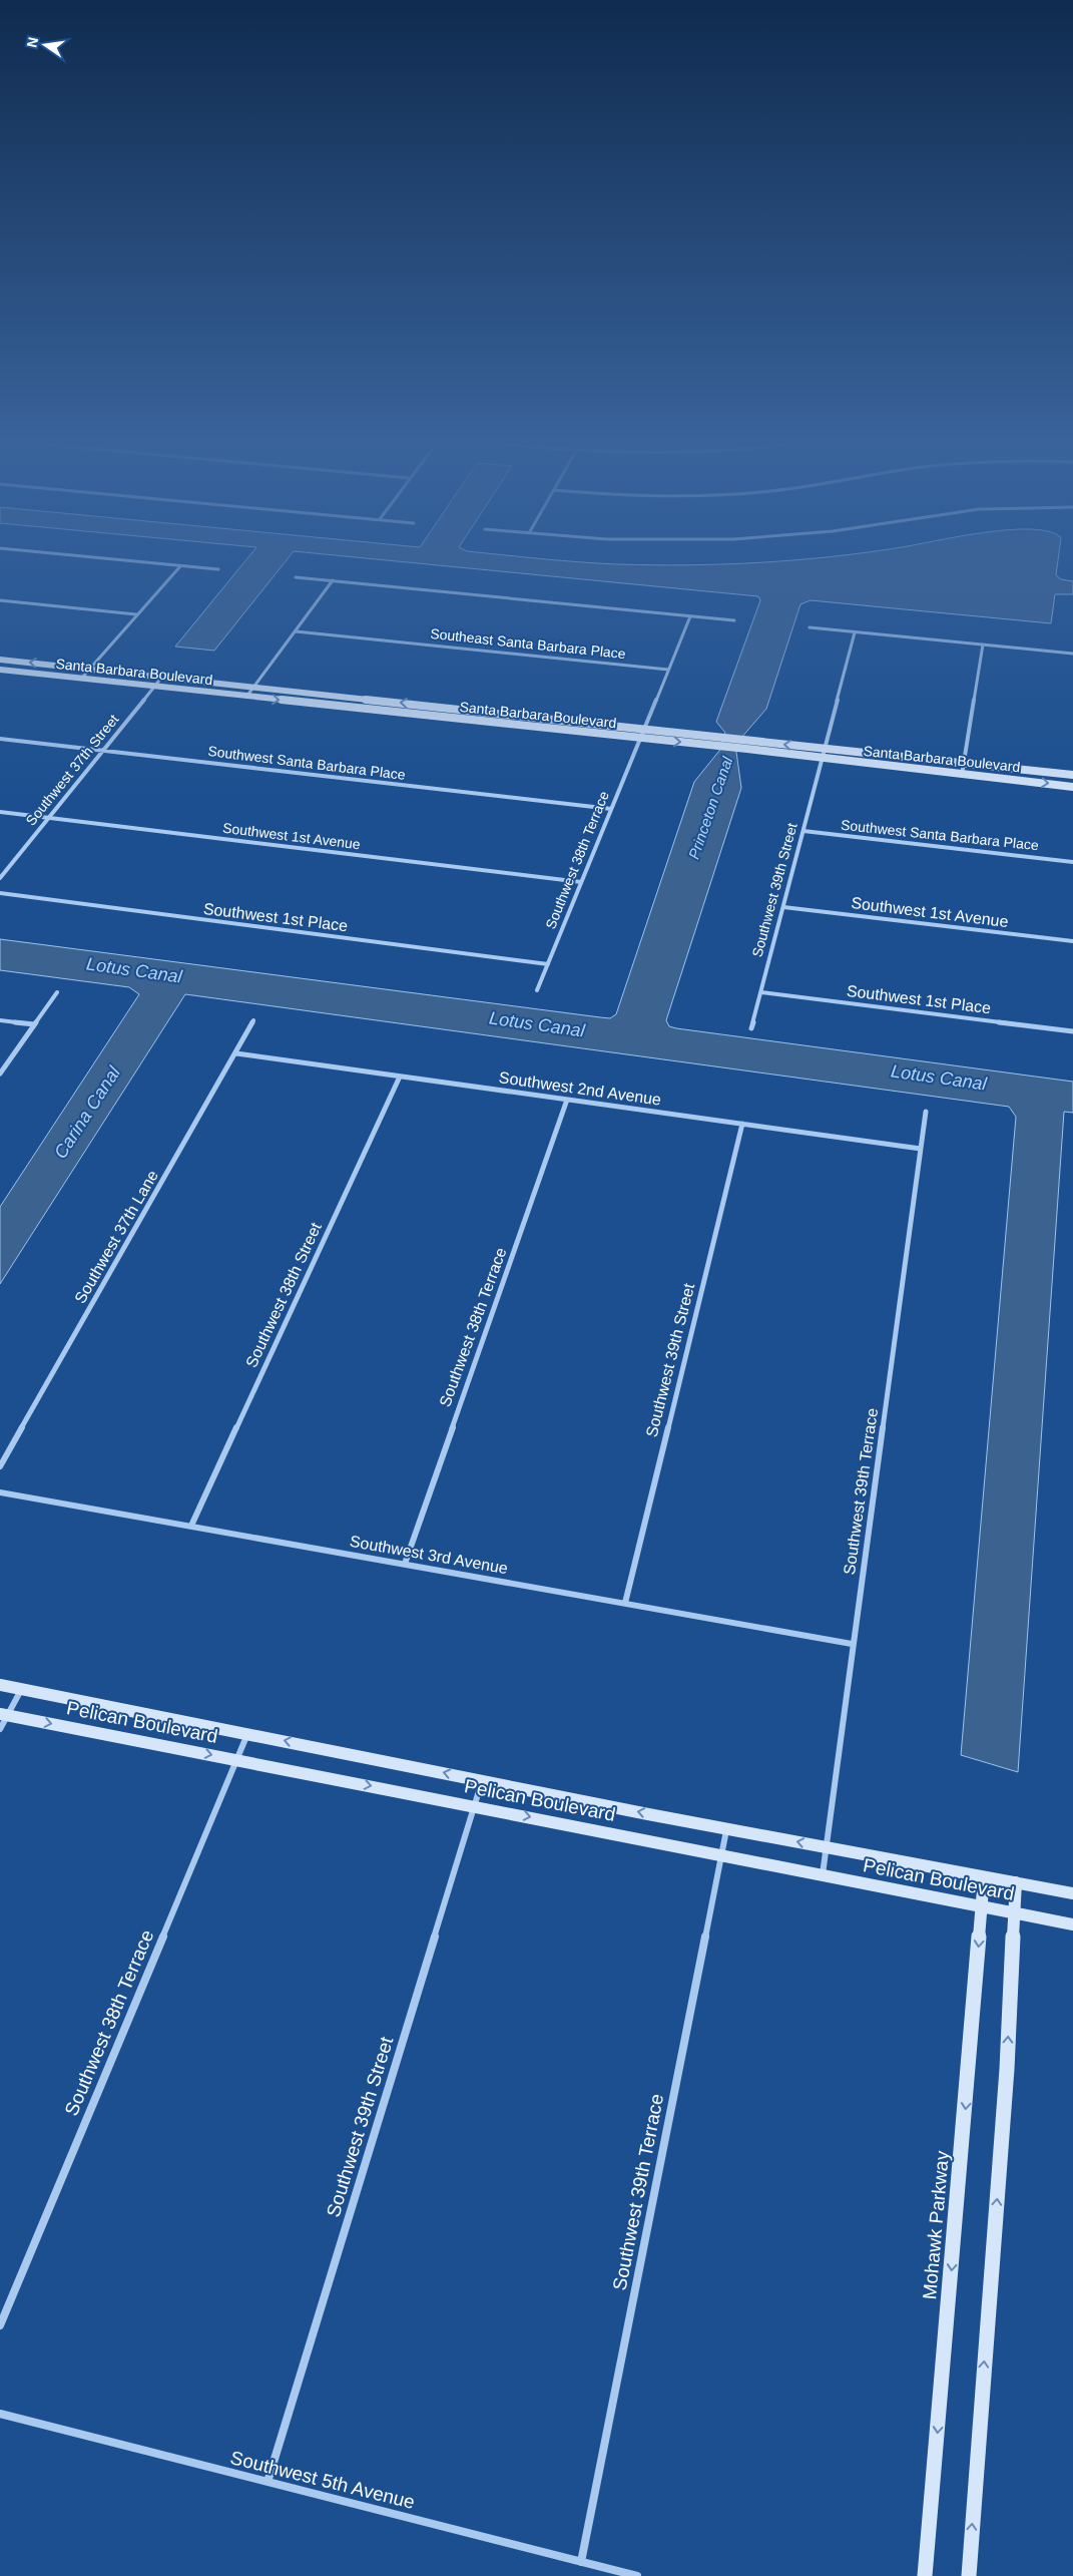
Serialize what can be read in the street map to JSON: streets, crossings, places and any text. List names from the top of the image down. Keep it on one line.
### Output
{"streets":{"main road":["Santa Barbara Boulevard","Pelican Boulevard","Mohawk Parkway"],"street":["Southeast Santa Barbara Place","Southwest Santa Barbara Place","Southwest 37th Street","Southwest 1st Avenue","Southwest 38th Terrace","Southwest 39th Street","Southwest 1st Place","Southwest 2nd Avenue","Southwest 37th Lane","Southwest 38th Street","Southwest 39th Terrace","Southwest 3rd Avenue","Southwest 5th Avenue"]},"crossings":[["Southeast Santa Barbara Place","Southwest 38th Terrace"],["Santa Barbara Boulevard","Southwest 37th Street"],["Santa Barbara Boulevard","Southwest 38th Terrace"],["Santa Barbara Boulevard","Southwest 39th Street"],["Southwest Santa Barbara Place","Southwest 37th Street"],["Southwest Santa Barbara Place","Southwest 38th Terrace"],["Southwest Santa Barbara Place","Southwest 39th Street"],["Southwest 37th Street","Southwest 1st Avenue"],["Southwest 1st Avenue","Southwest 38th Terrace"],["Southwest 1st Avenue","Southwest 39th Street"],["Southwest 38th Terrace","Southwest 1st Place"],["Southwest 38th Terrace","Southwest 2nd Avenue"],["Southwest 38th Terrace","Southwest 3rd Avenue"],["Southwest 38th Terrace","Pelican Boulevard"],["Southwest 39th Street","Southwest 1st Place"],["Southwest 39th Street","Southwest 2nd Avenue"],["Southwest 39th Street","Southwest 3rd Avenue"],["Southwest 39th Street","Pelican Boulevard"],["Southwest 39th Street","Southwest 5th Avenue"],["Southwest 2nd Avenue","Southwest 37th Lane"],["Southwest 2nd Avenue","Southwest 38th Street"],["Southwest 2nd Avenue","Southwest 39th Terrace"],["Southwest 38th Street","Southwest 3rd Avenue"],["Southwest 39th Terrace","Southwest 3rd Avenue"],["Southwest 39th Terrace","Pelican Boulevard"],["Southwest 39th Terrace","Southwest 5th Avenue"],["Pelican Boulevard","Mohawk Parkway"]],"water":["Princeton Canal","Lotus Canal","Carina Canal"],"north":"left"}
